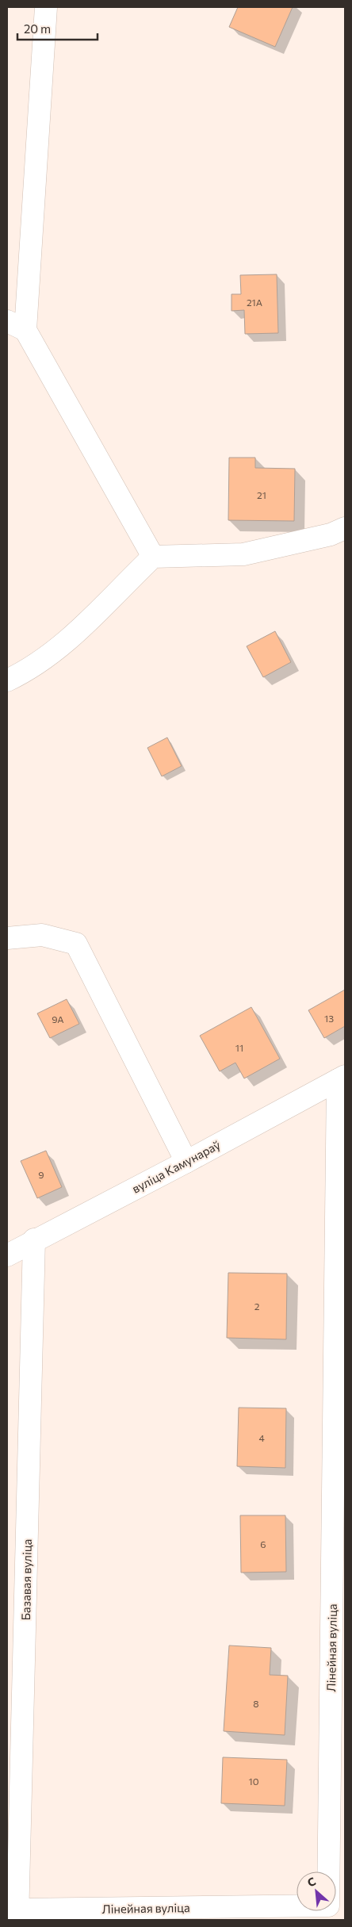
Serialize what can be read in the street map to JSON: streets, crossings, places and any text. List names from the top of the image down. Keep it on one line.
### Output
{"streets":{"street":["вуліца Камунараў","Базавая вуліца","Лінейная вуліца"]},"crossings":[["вуліца Камунараў","Базавая вуліца"],["вуліца Камунараў","Лінейная вуліца"],["Базавая вуліца","Лінейная вуліца"]],"house_numbers":["21А","21","13","9А","11","9","2","4","6","8","10"],"scale_bar":"20 m","north":"top left"}
